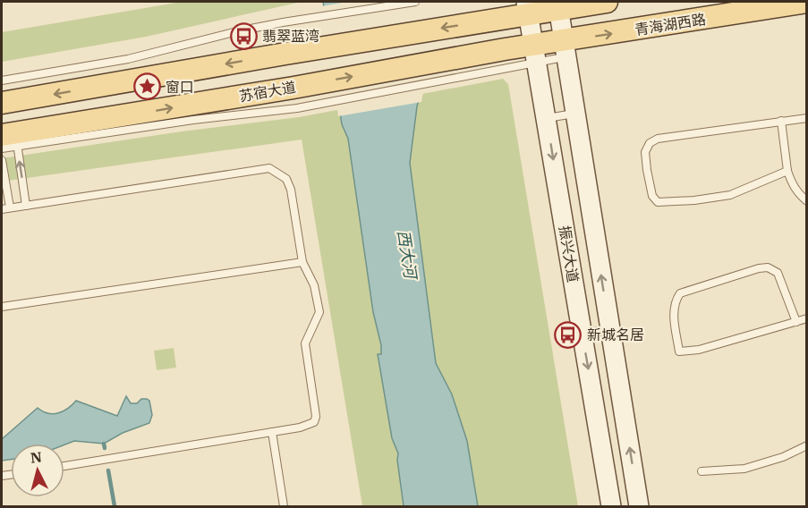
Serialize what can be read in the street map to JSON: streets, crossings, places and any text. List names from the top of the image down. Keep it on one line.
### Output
{"streets":{"main road":["青海湖西路","苏宿大道","振兴大道"]},"crossings":[["青海湖西路","苏宿大道"],["青海湖西路","振兴大道"],["苏宿大道","振兴大道"]],"one_way":["青海湖西路"],"water":["西大河"],"places":{"bus stop":["翡翠蓝湾","新城名居"],"place":["窗口"]},"north":"top"}
